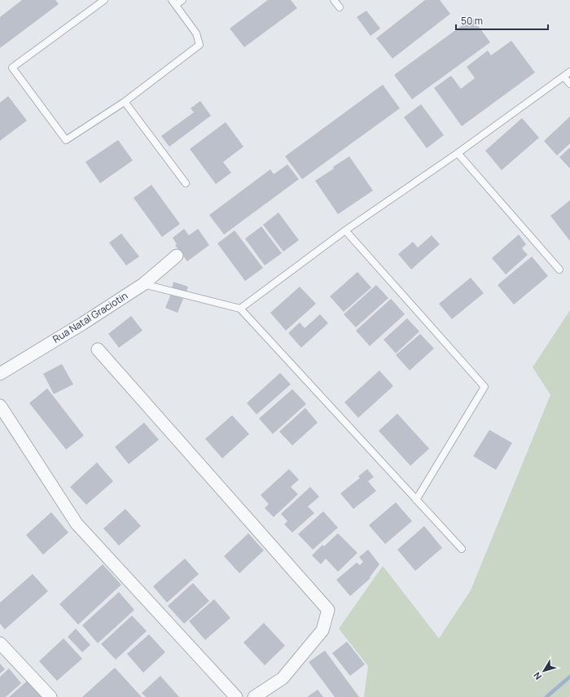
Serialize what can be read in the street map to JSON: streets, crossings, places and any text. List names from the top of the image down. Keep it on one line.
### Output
{"streets":{"street":["Rua Natal Graciotin"]},"scale_bar":"50 m","north":"bottom left"}
